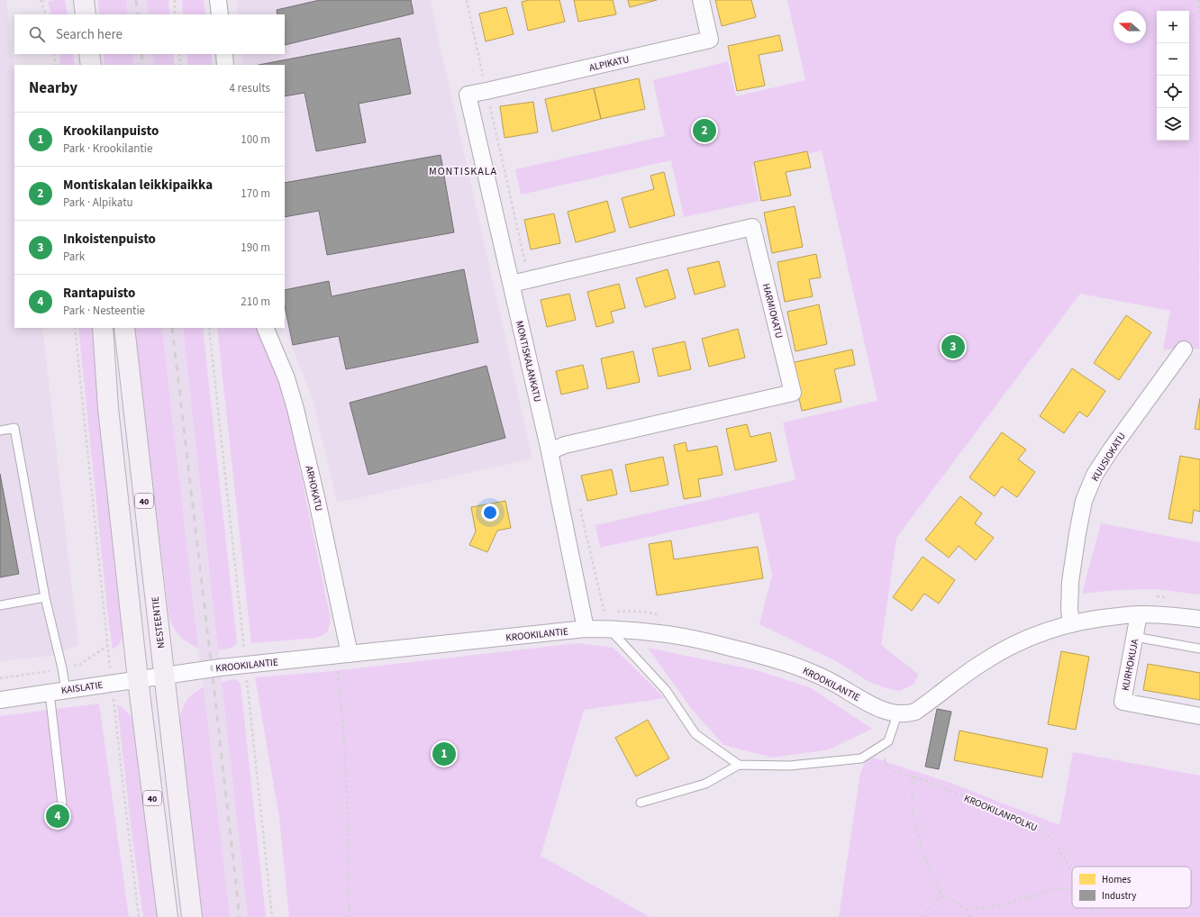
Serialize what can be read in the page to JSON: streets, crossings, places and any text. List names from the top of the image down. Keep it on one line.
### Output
{"streets":{"main road":["40","NESTEENTIE"],"street":["ALPIKATU","HARMIOKATU","MONTISKALANKATU","KUUSIOKATU","ARHOKATU","KROOKILANTIE","KURHOKUJA","KAISLATIE"],"path":["KROOKILANPOLKU"]},"crossings":[["ALPIKATU","MONTISKALANKATU"],["HARMIOKATU","MONTISKALANKATU"],["MONTISKALANKATU","KROOKILANTIE"],["ARHOKATU","KROOKILANTIE"],["40","KAISLATIE"],["NESTEENTIE","KROOKILANTIE"],["NESTEENTIE","KAISLATIE"],["KROOKILANTIE","KAISLATIE"]],"districts":["MONTISKALA"],"legend":["Homes","Industry"],"north":"left","page":{"map_buttons":["+","−"],"search":"Search here","heading":["Nearby","4 results"],"list":[{"mark":"1","name":"Krookilanpuisto","note":"Park · Krookilantie","value":"100 m"},{"mark":"2","name":"Montiskalan leikkipaikka","note":"Park · Alpikatu","value":"170 m"},{"mark":"3","name":"Inkoistenpuisto","note":"Park","value":"190 m"},{"mark":"4","name":"Rantapuisto","note":"Park · Nesteentie","value":"210 m"}],"pins":["2","3","1","4"]}}
